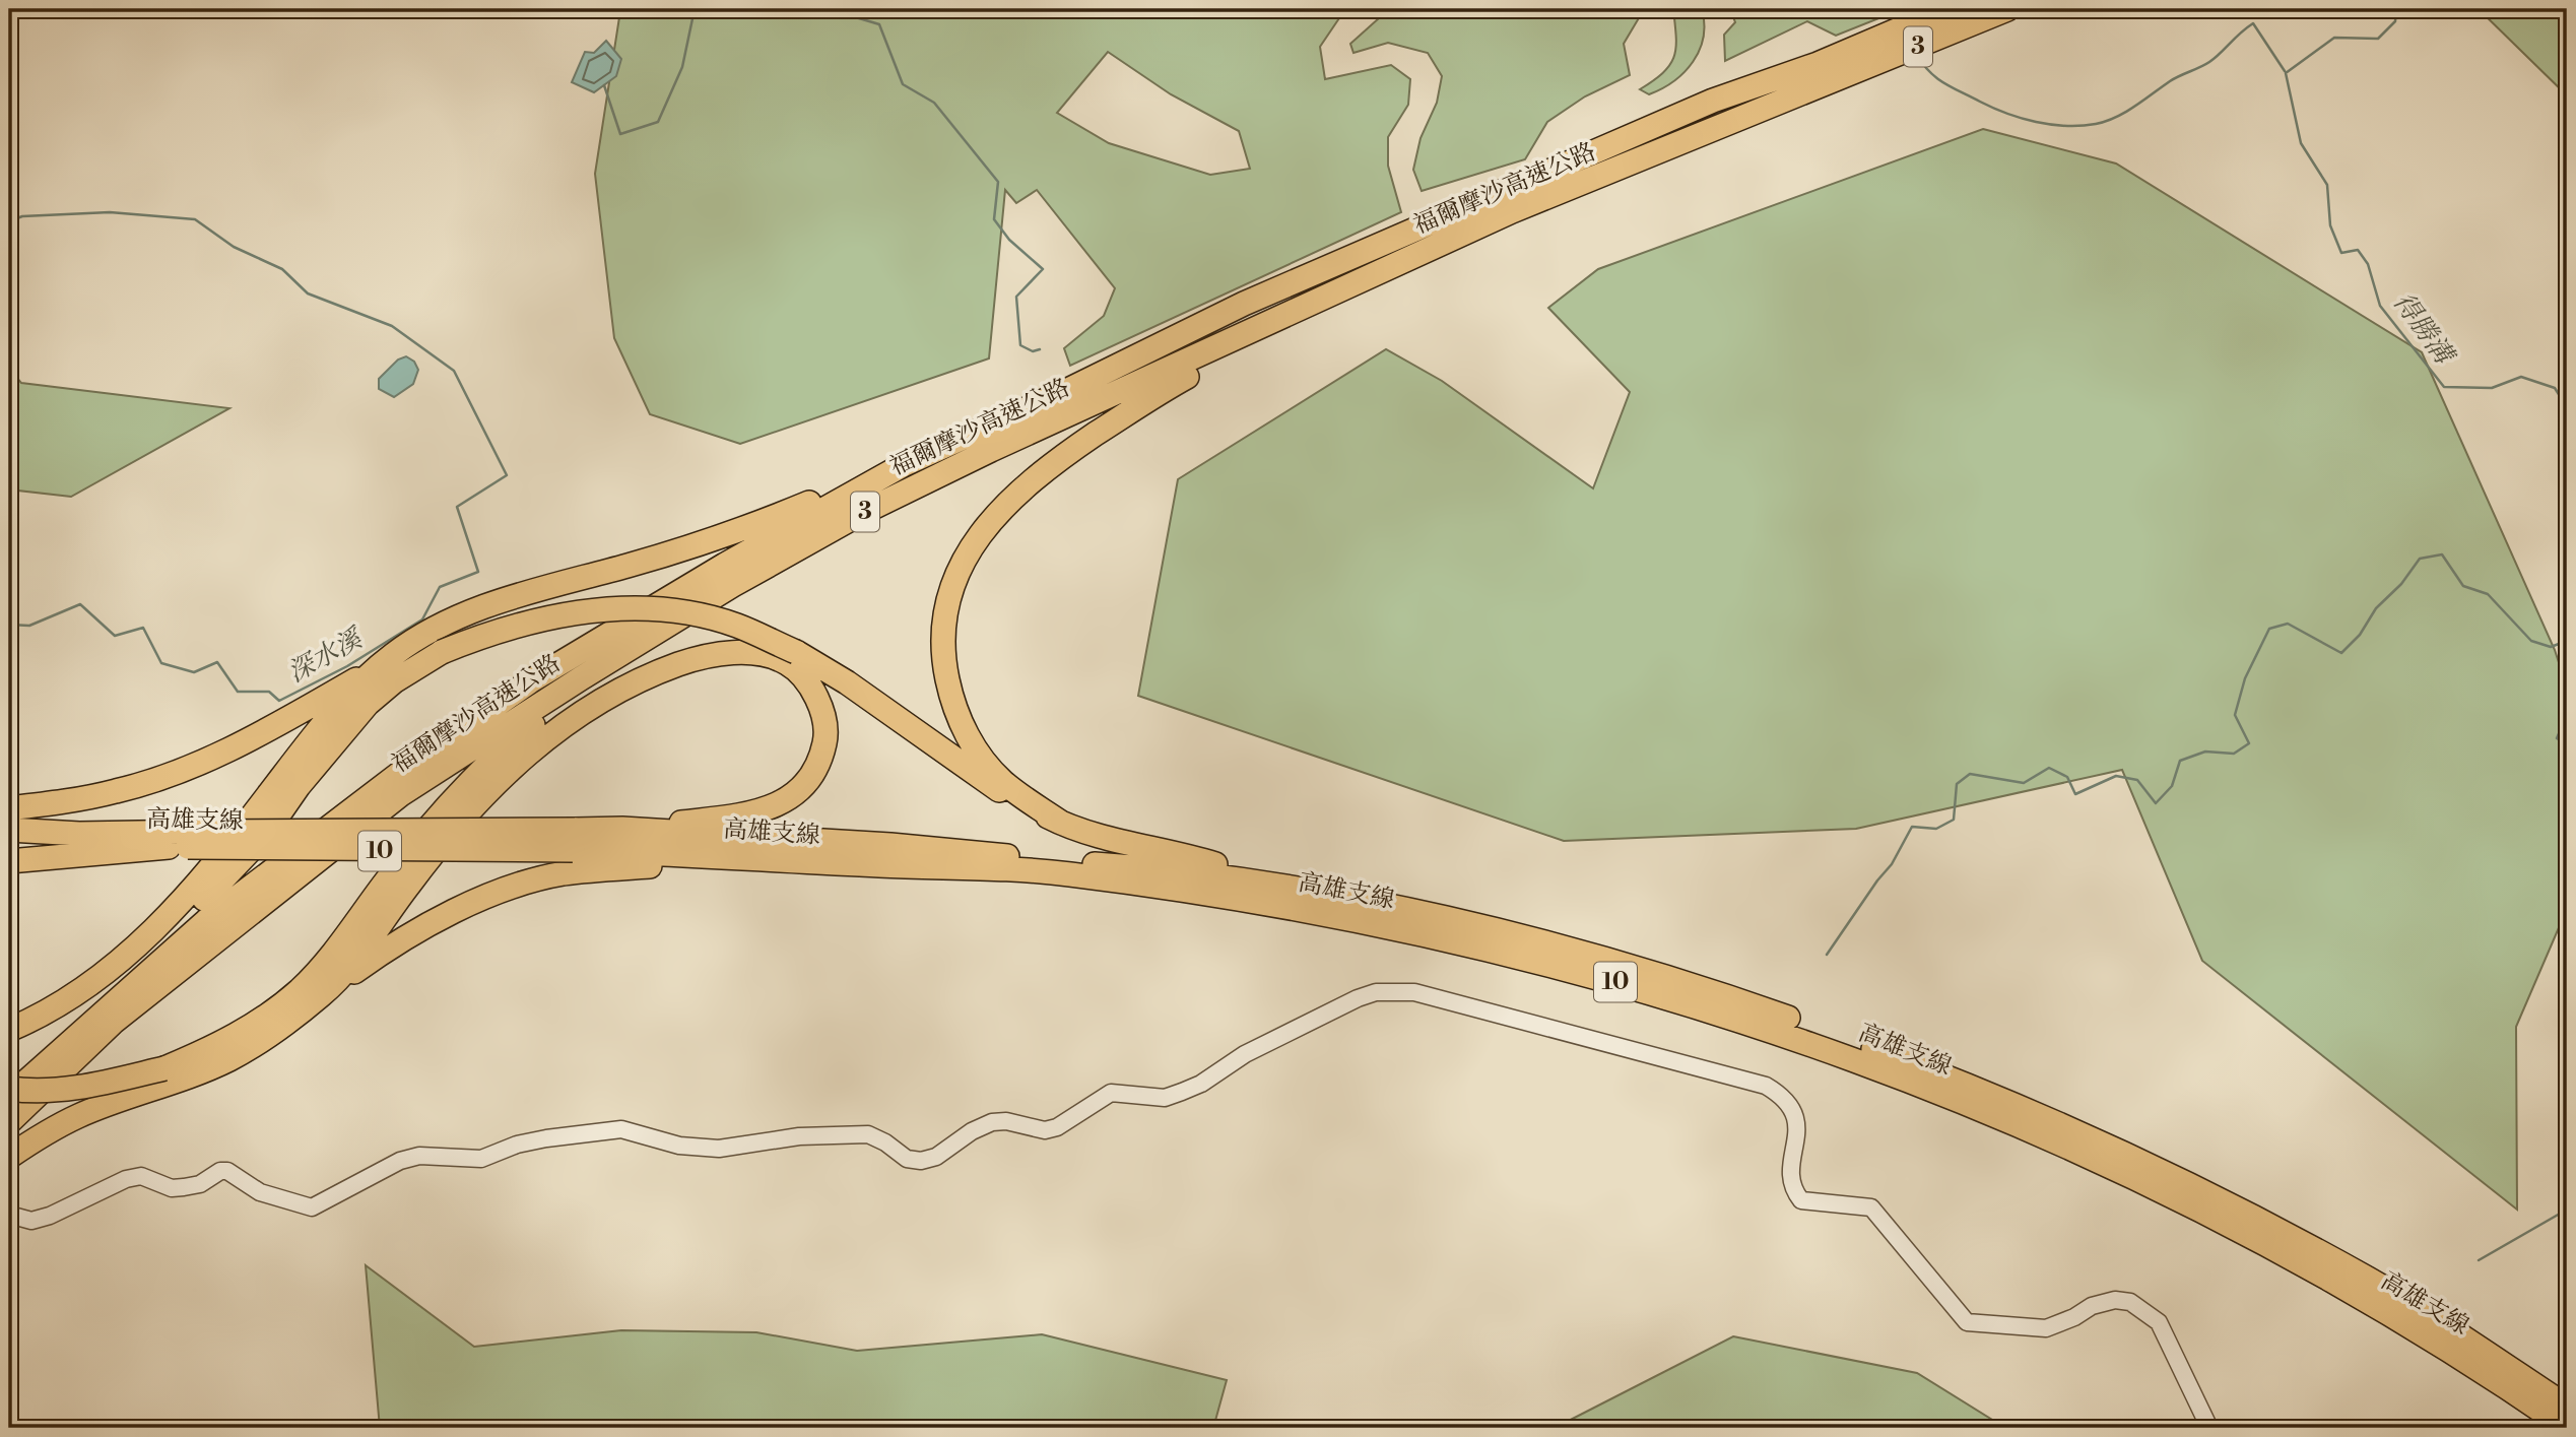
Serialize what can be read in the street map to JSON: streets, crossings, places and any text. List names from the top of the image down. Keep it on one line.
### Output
{"streets":{"highway":["3","福爾摩沙高速公路","高雄支線","10"]},"water":["得勝溝","深水溪"]}
